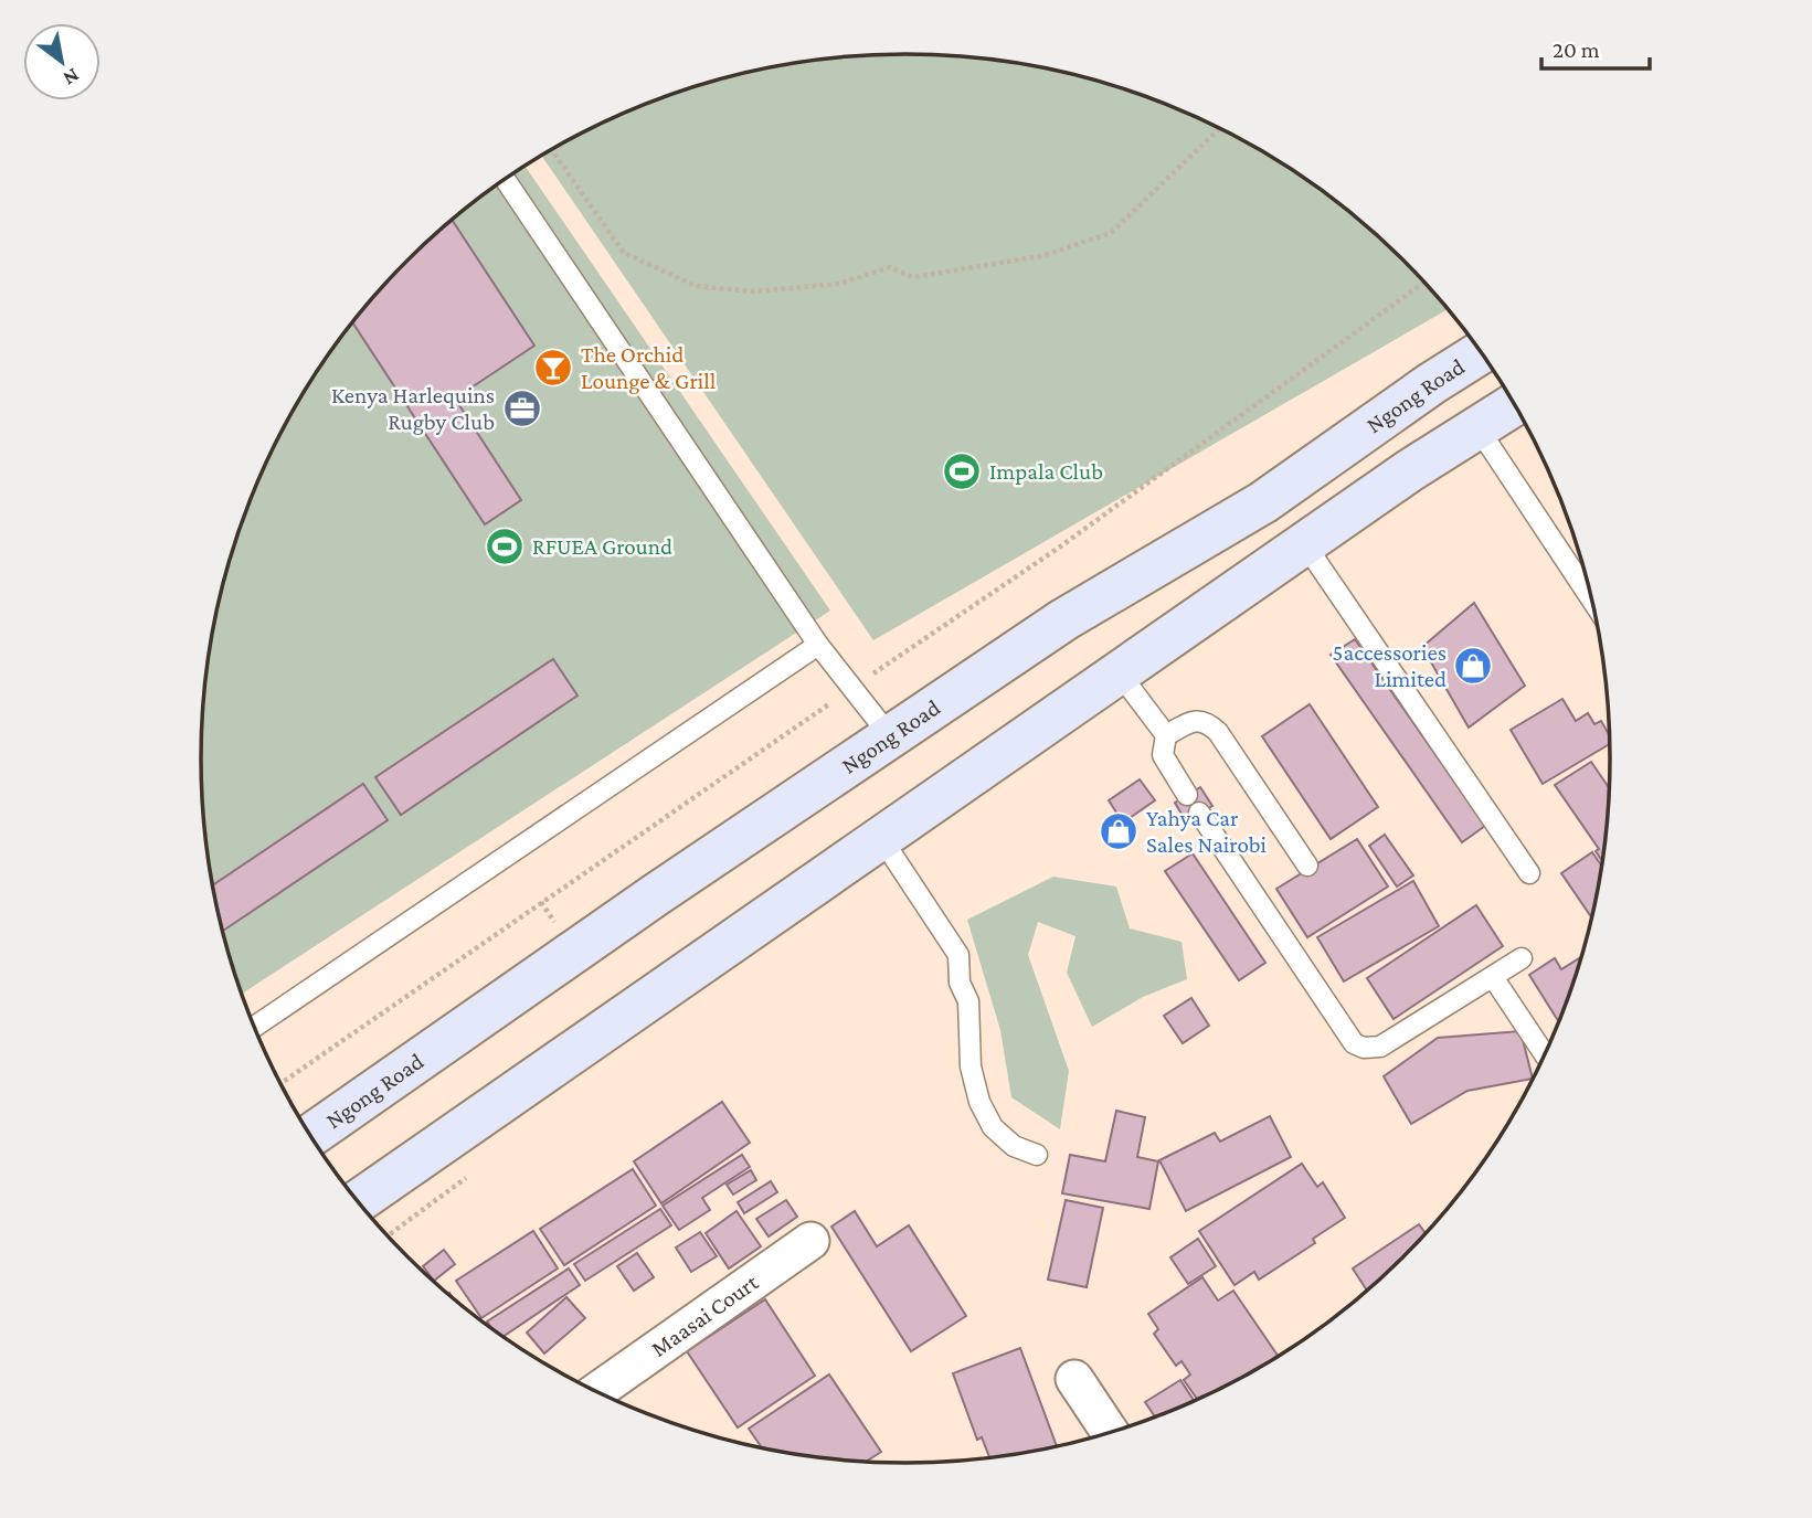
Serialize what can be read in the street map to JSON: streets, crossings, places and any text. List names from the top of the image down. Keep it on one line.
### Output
{"streets":{"main road":["Ngong Road"],"street":["Maasai Court"]},"places":{"bar":["The Orchid Lounge & Grill"],"office":["Kenya Harlequins Rugby Club"],"sports":["Impala Club","RFUEA Ground"],"shop":["5accessories Limited","Yahya Car Sales Nairobi"]},"scale_bar":"20 m","north":"bottom right"}
